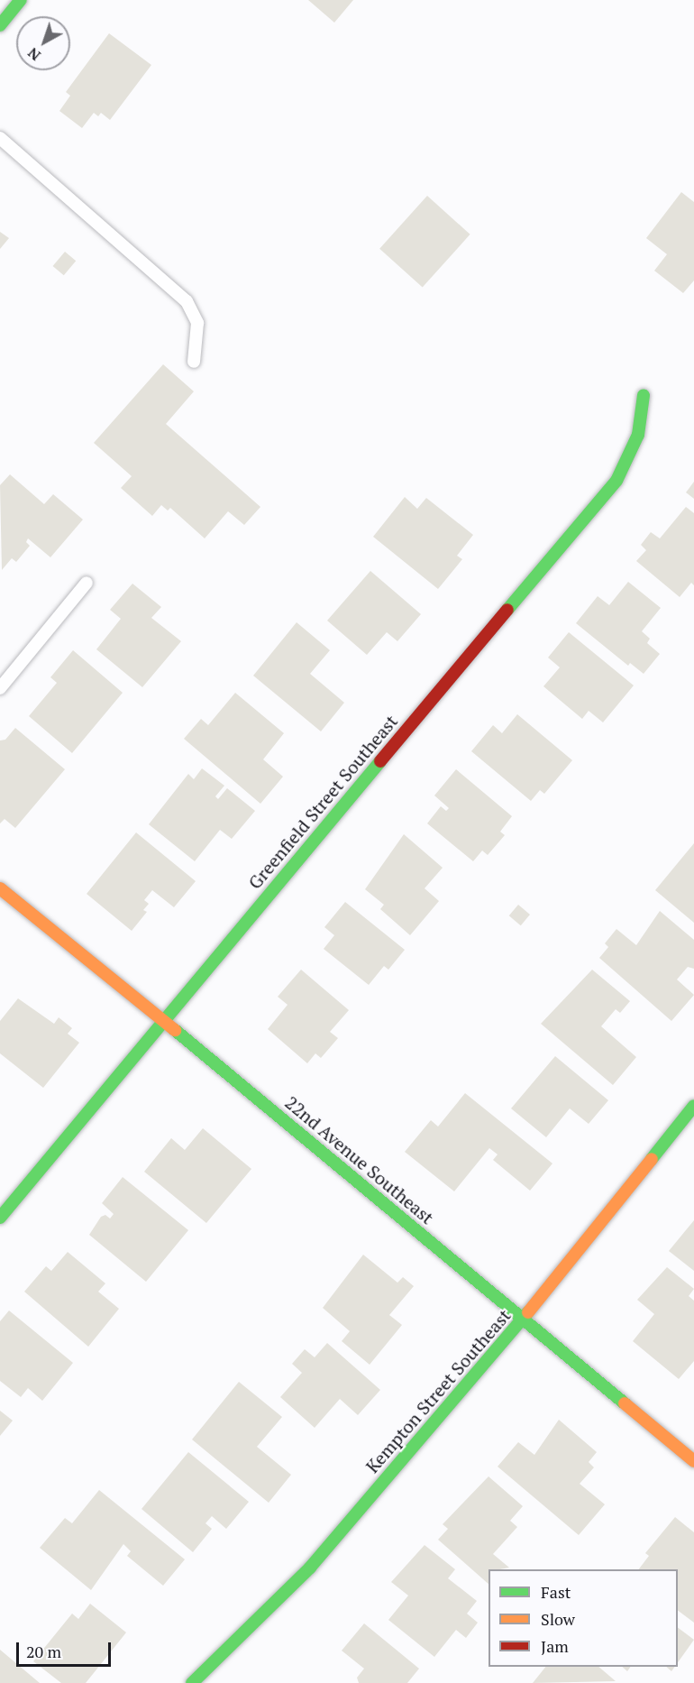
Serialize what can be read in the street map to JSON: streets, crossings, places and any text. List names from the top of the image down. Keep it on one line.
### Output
{"streets":{"street":["Greenfield Street Southeast","22nd Avenue Southeast","Kempton Street Southeast"]},"crossings":[["Greenfield Street Southeast","22nd Avenue Southeast"],["22nd Avenue Southeast","Kempton Street Southeast"]],"legend":["Fast","Slow","Jam"],"scale_bar":"20 m","north":"bottom left"}
